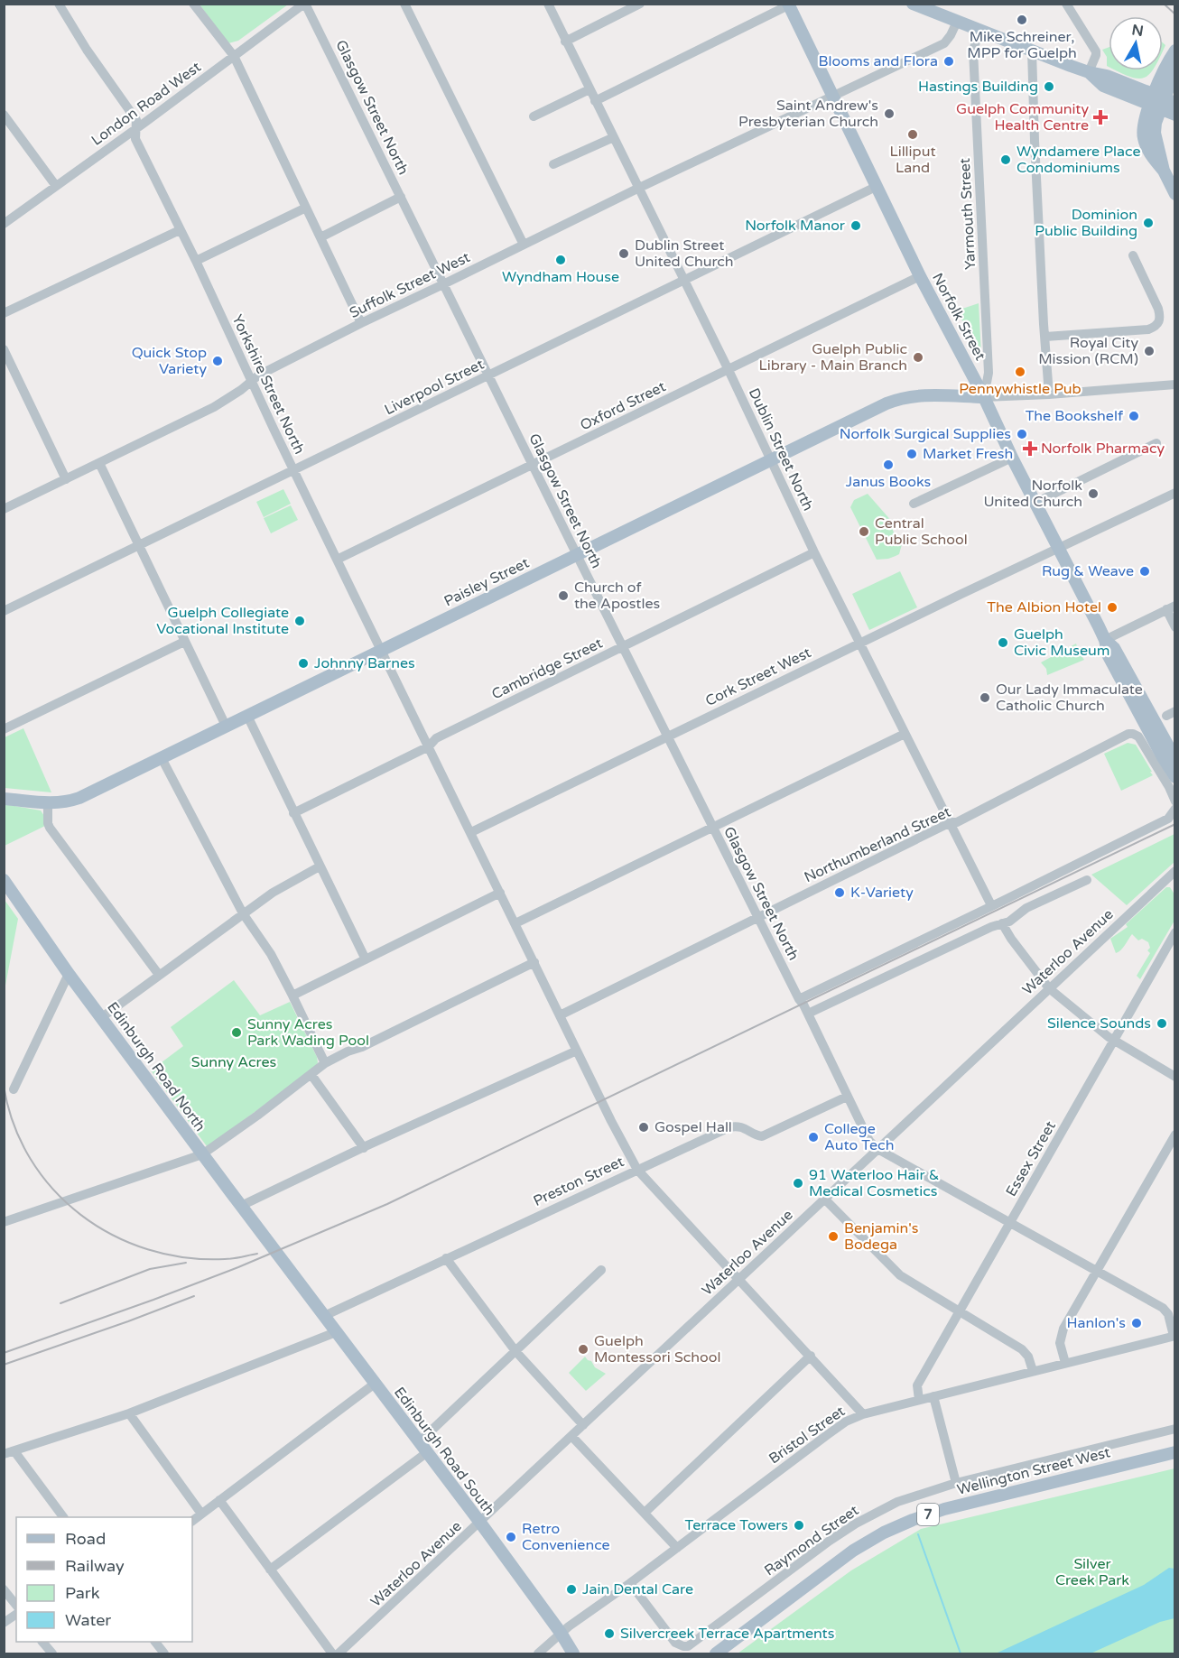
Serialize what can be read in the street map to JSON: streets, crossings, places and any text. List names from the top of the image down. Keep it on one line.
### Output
{"streets":{"main road":["Norfolk Street","Paisley Street","Edinburgh Road North","Edinburgh Road South","Wellington Street West","7"],"street":["London Road West","Glasgow Street North","Yarmouth Street","Suffolk Street West","Yorkshire Street North","Liverpool Street","Oxford Street","Dublin Street North","Cambridge Street","Cork Street West","Northumberland Street","Waterloo Avenue","Essex Street","Preston Street","Bristol Street","Raymond Street"]},"crossings":[["London Road West","Glasgow Street North"],["London Road West","Yorkshire Street North"],["Glasgow Street North","Suffolk Street West"],["Glasgow Street North","Liverpool Street"],["Glasgow Street North","Oxford Street"],["Glasgow Street North","Paisley Street"],["Glasgow Street North","Cambridge Street"],["Glasgow Street North","Cork Street West"],["Glasgow Street North","Northumberland Street"],["Glasgow Street North","Waterloo Avenue"],["Glasgow Street North","Preston Street"],["Yarmouth Street","Norfolk Street"],["Yarmouth Street","Paisley Street"],["Suffolk Street West","Norfolk Street"],["Suffolk Street West","Yorkshire Street North"],["Suffolk Street West","Dublin Street North"],["Norfolk Street","Liverpool Street"],["Norfolk Street","Oxford Street"],["Norfolk Street","Paisley Street"],["Norfolk Street","Cork Street West"],["Yorkshire Street North","Liverpool Street"],["Yorkshire Street North","Oxford Street"],["Yorkshire Street North","Paisley Street"],["Yorkshire Street North","Cambridge Street"],["Yorkshire Street North","Cork Street West"],["Yorkshire Street North","Northumberland Street"],["Liverpool Street","Dublin Street North"],["Oxford Street","Dublin Street North"],["Dublin Street North","Paisley Street"],["Dublin Street North","Cambridge Street"],["Dublin Street North","Cork Street West"],["Dublin Street North","Northumberland Street"],["Waterloo Avenue","Edinburgh Road South"],["Edinburgh Road North","Edinburgh Road South"],["Essex Street","Bristol Street"],["Preston Street","Edinburgh Road South"],["Bristol Street","Edinburgh Road South"],["Bristol Street","Raymond Street"]],"parks":["Sunny Acres","Silver Creek Park"],"places":{"other":["Mike Schreiner, MPP for Guelph","Blooms and Flora","Hastings Building","Saint Andrew's Presbyterian Church","Lilliput Land","Wyndamere Place Condominiums","Dominion Public Building","Norfolk Manor","Dublin Street United Church","Wyndham House","Royal City Mission (RCM)","Guelph Public Library - Main Branch","Quick Stop Variety","Pennywhistle Pub","The Bookshelf","Norfolk Surgical Supplies","Market Fresh","Janus Books","Norfolk United Church","Central Public School","Rug & Weave","Church of the Apostles","The Albion Hotel","Guelph Collegiate Vocational Institute","Guelph Civic Museum","Johnny Barnes","Our Lady Immaculate Catholic Church","K-Variety","Silence Sounds","Sunny Acres Park Wading Pool","Gospel Hall","College Auto Tech","91 Waterloo Hair & Medical Cosmetics","Benjamin's Bodega","Hanlon's","Guelph Montessori School","Terrace Towers","Retro Convenience","Jain Dental Care","Silvercreek Terrace Apartments"],"health":["Guelph Community Health Centre","Norfolk Pharmacy"]},"legend":["Road","Railway","Park","Water"],"north":"top"}
